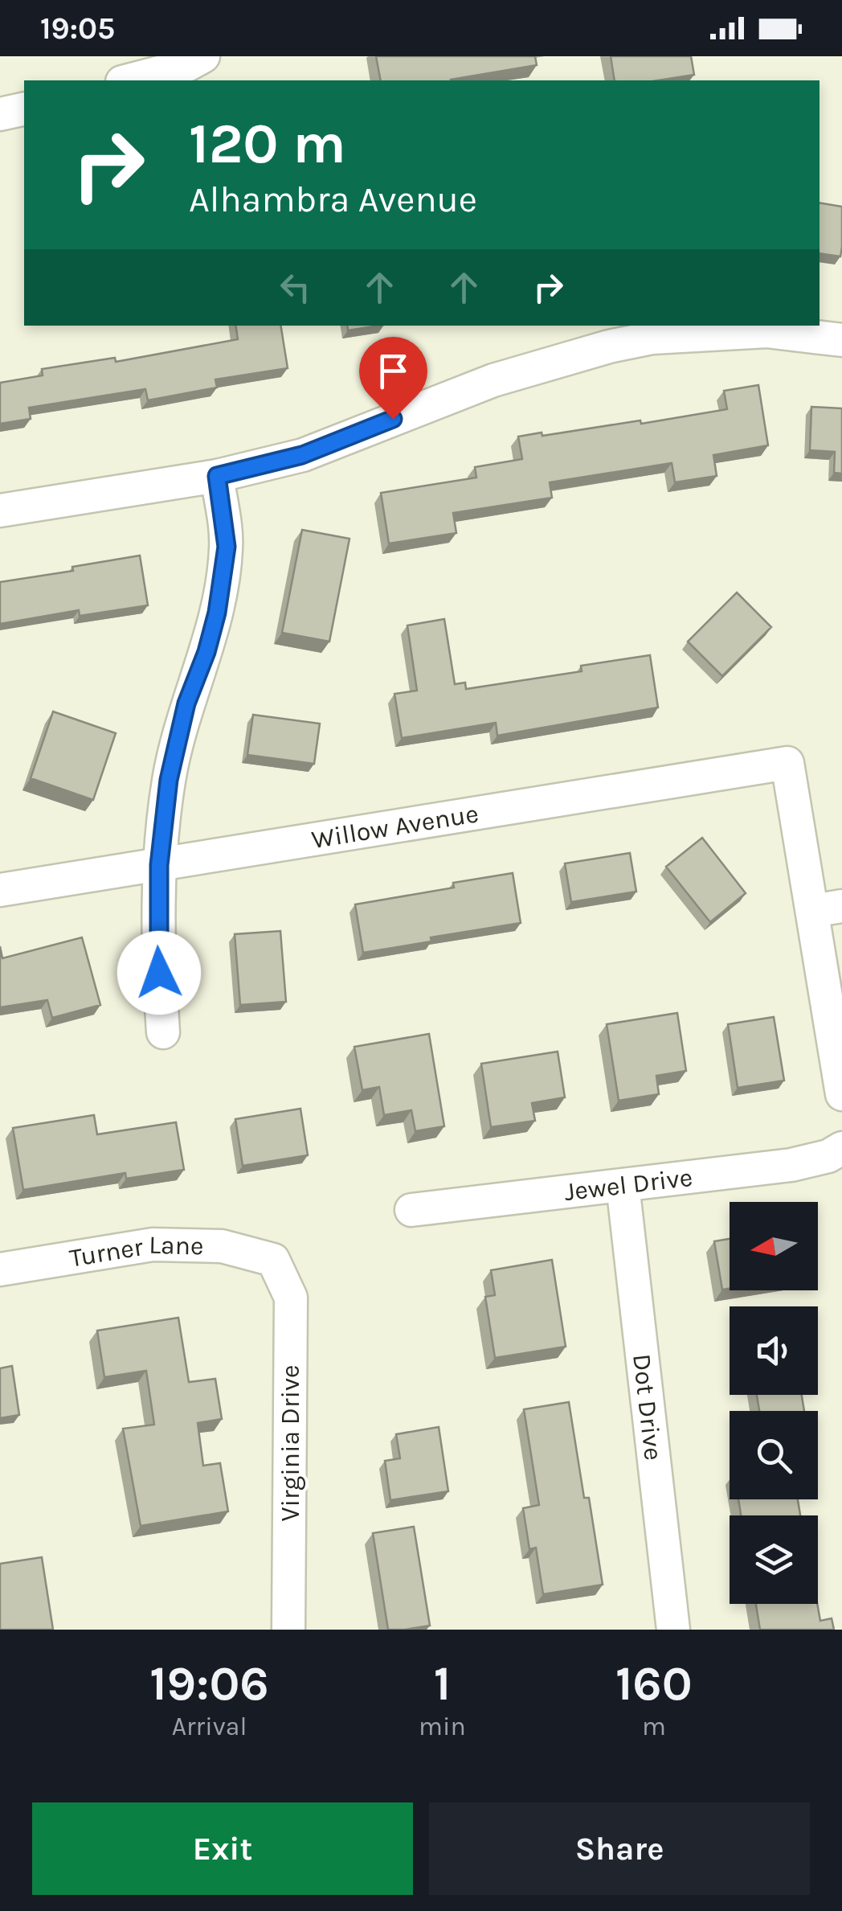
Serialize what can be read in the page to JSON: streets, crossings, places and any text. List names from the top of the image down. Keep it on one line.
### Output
{"streets":{"street":["Willow Avenue","Jewel Drive","Turner Lane","Dot Drive","Virginia Drive"]},"crossings":[["Jewel Drive","Dot Drive"],["Turner Lane","Virginia Drive"]],"north":"left","page":{"status":"19:05","turn":["120 m","Alhambra Avenue"],"eta":["19:06","Arrival","1","min","160","m"],"buttons":["Exit","Share"]}}
